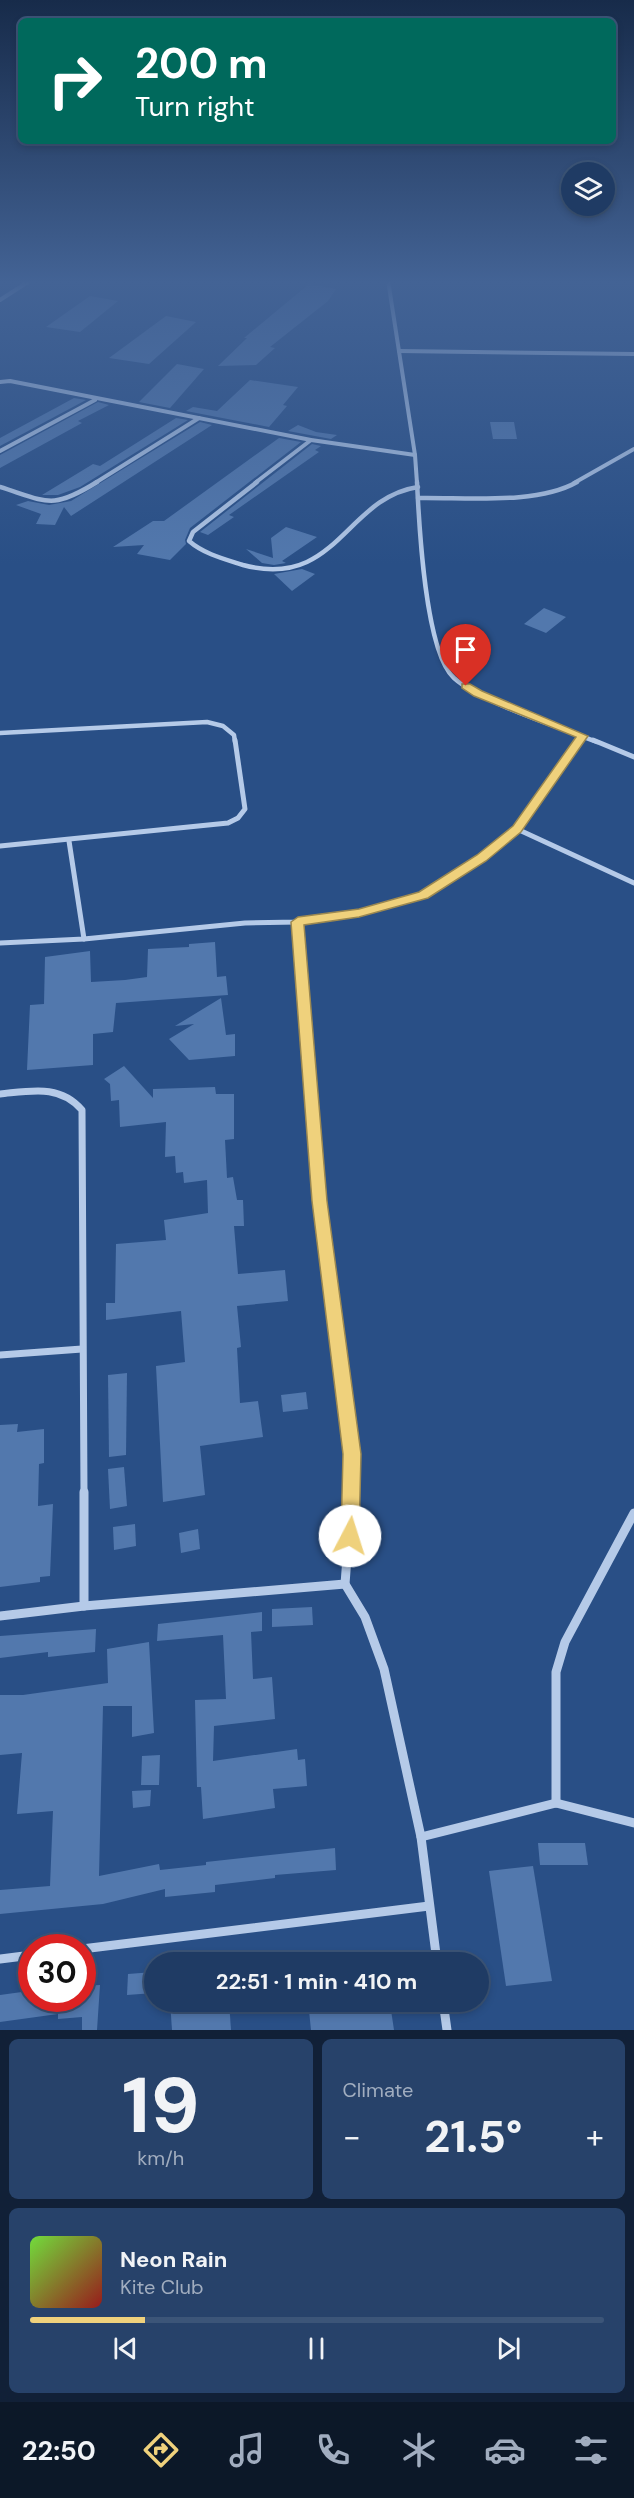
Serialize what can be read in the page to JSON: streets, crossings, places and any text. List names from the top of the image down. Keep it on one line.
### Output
{"page":{"turn":["200 m","Turn right"],"limit":"30","trip":"22:51 · 1 min · 410 m","tile":[["19","km/h"],"Climate"],"heat":["−","21.5°","+"],"song":["Neon Rain","Kite Club"],"tabs":"22:50"}}
